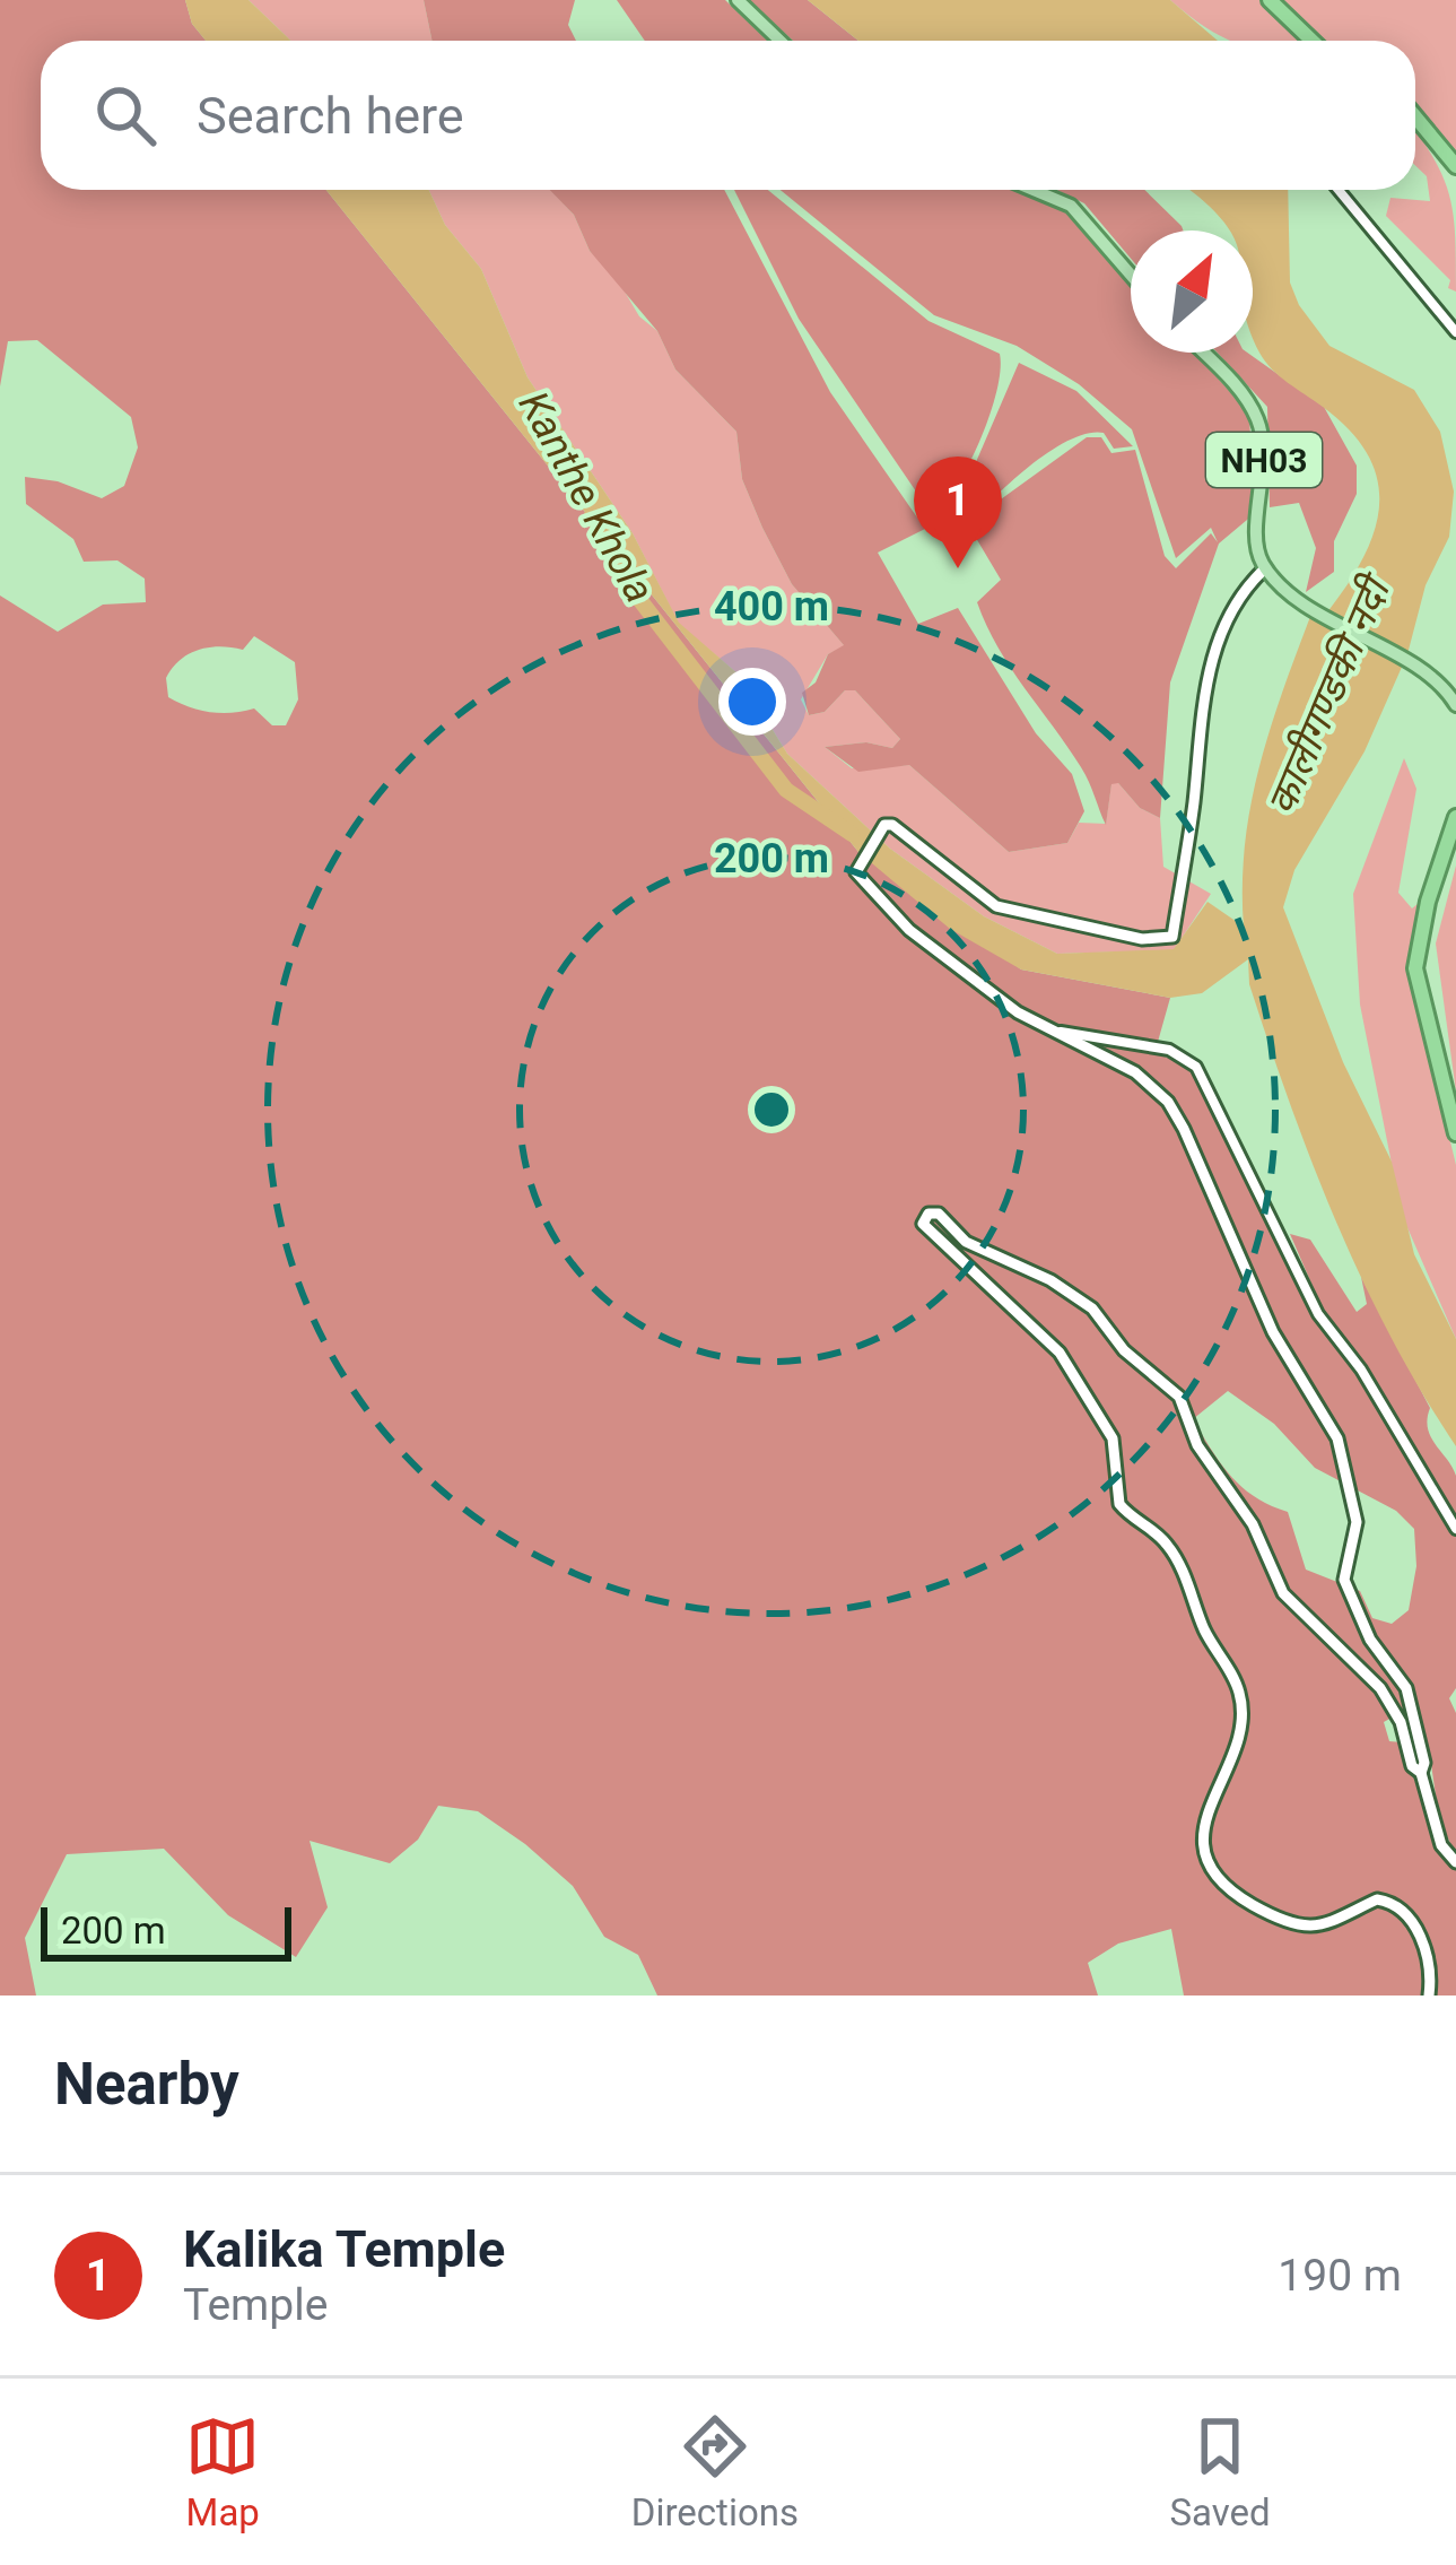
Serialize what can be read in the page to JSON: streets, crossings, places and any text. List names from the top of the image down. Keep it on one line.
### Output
{"streets":{"main road":["NH03"]},"water":["Kanthe Khola","कालीगण्डकी नदी"],"scale_bar":"200 m","north":"top right","page":{"search":"Search here","pins":"1","scale":"200 m","heading":"Nearby","list":[{"mark":"1","name":"Kalika Temple","note":"Temple","value":"190 m"}],"nav":["Map","Directions","Saved"]},"rings":["400 m","200 m"]}
